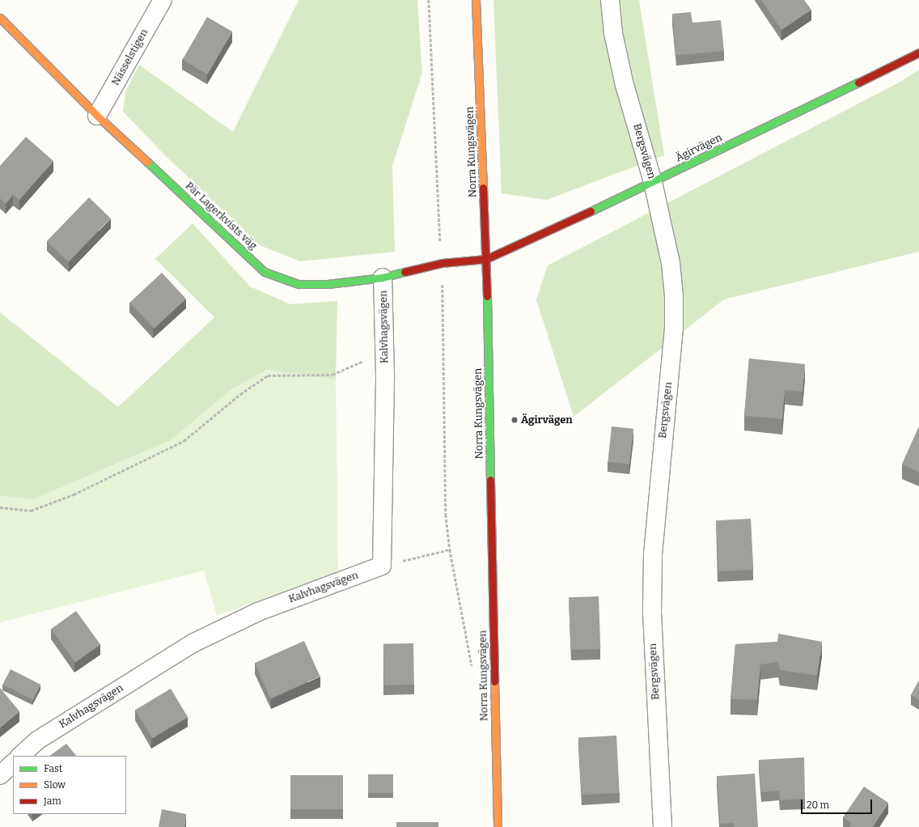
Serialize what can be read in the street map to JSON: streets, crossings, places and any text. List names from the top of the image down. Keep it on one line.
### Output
{"streets":{"street":["Nässelstigen","Ägirvägen","Bergsvägen","Norra Kungsvägen","Pär Lagerkvists väg","Kalvhagsvägen"]},"crossings":[["Nässelstigen","Pär Lagerkvists väg"],["Ägirvägen","Bergsvägen"],["Ägirvägen","Norra Kungsvägen"],["Ägirvägen","Pär Lagerkvists väg"],["Norra Kungsvägen","Pär Lagerkvists väg"],["Pär Lagerkvists väg","Kalvhagsvägen"]],"places":["Ägirvägen"],"legend":["Fast","Slow","Jam"],"scale_bar":"20 m"}
